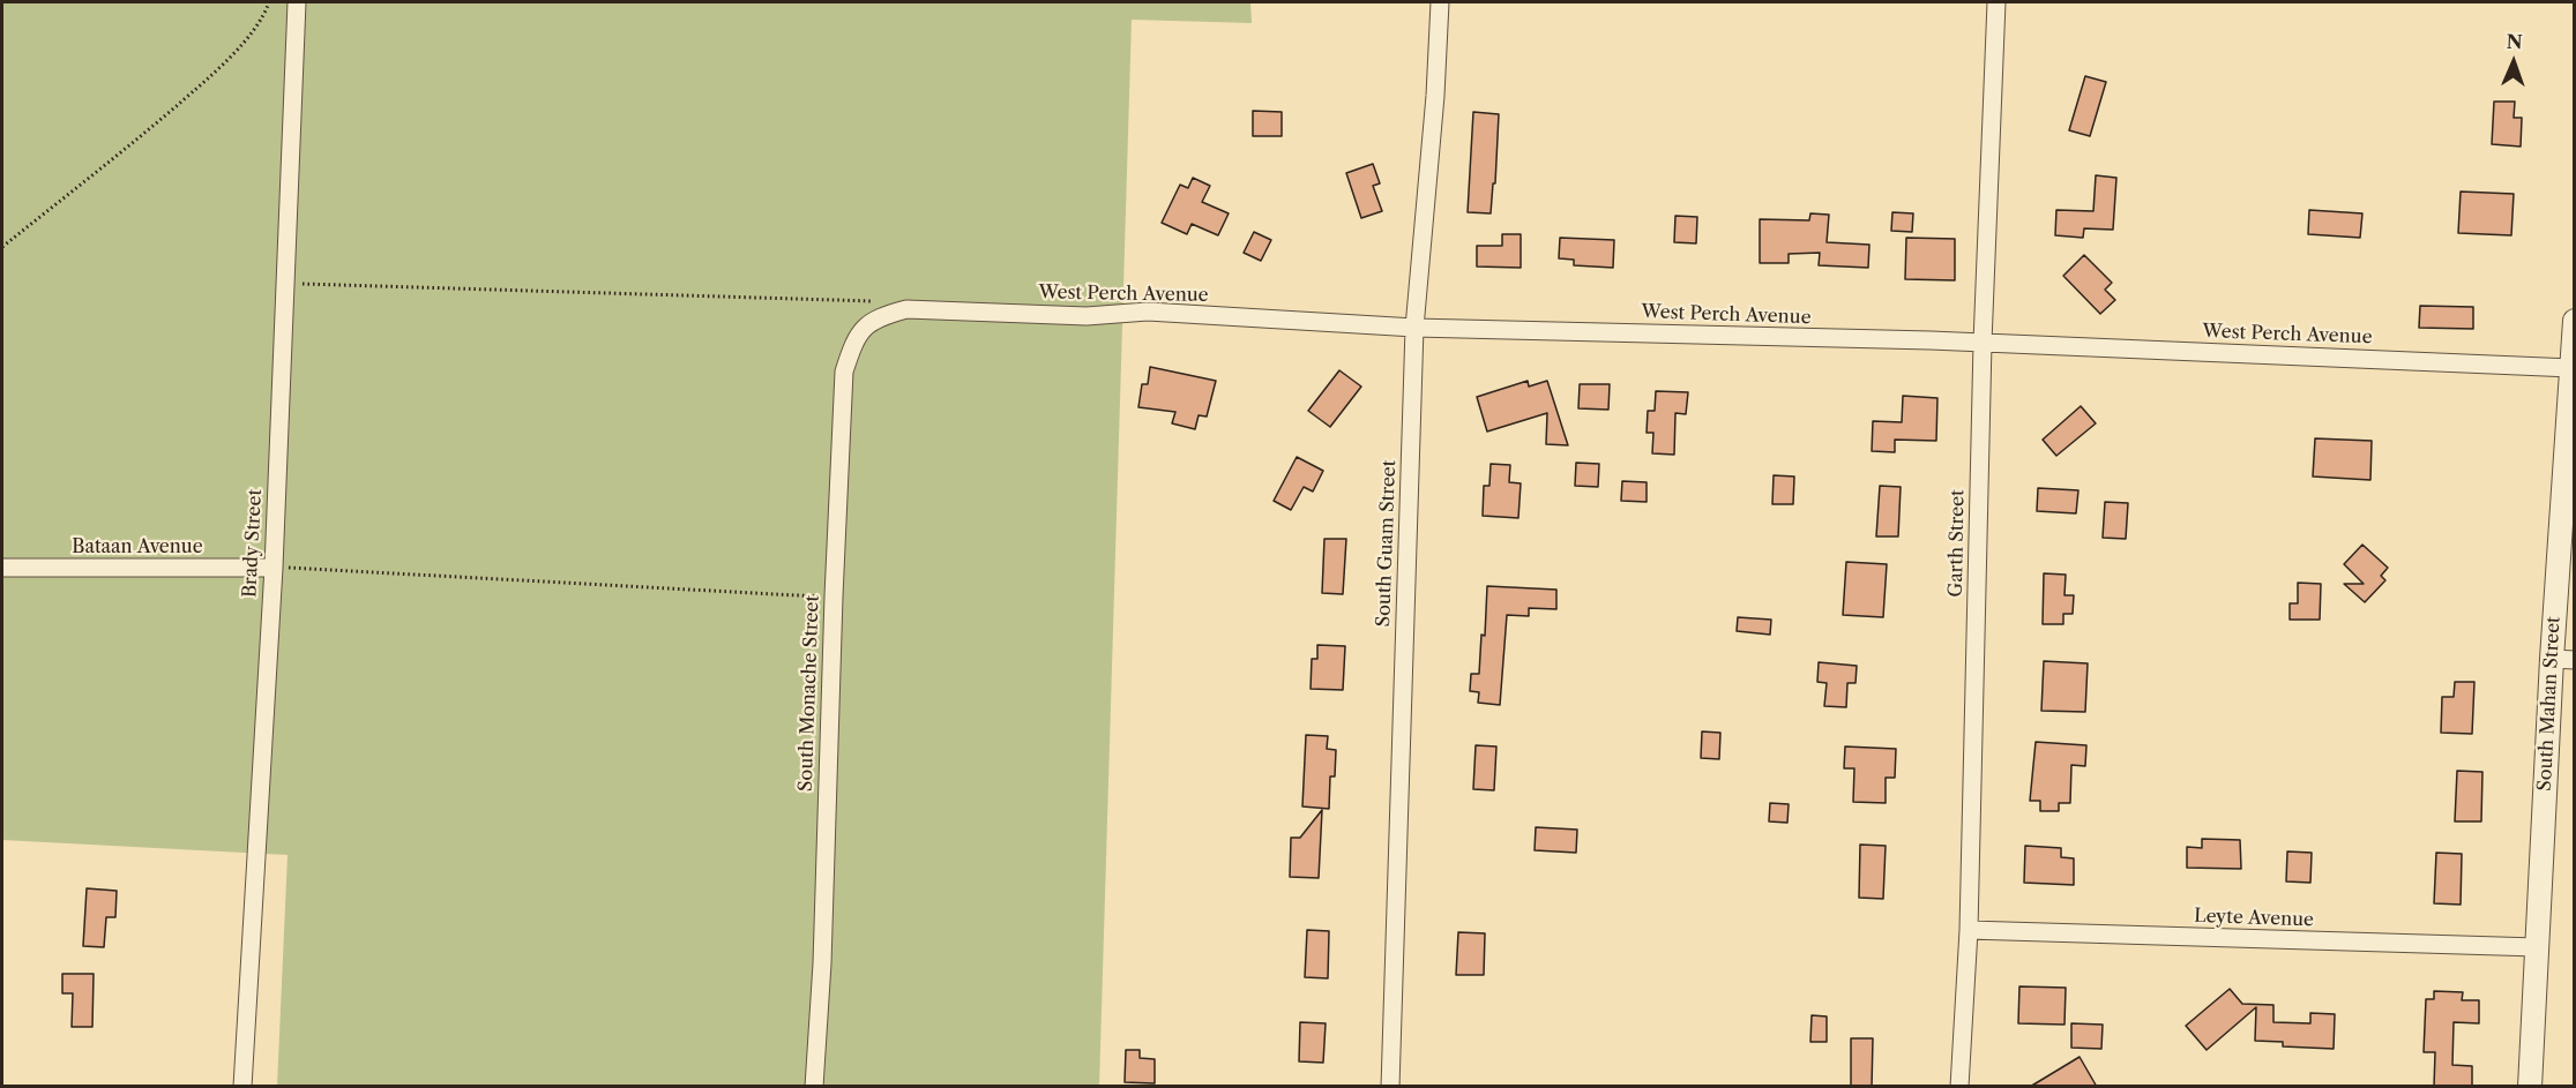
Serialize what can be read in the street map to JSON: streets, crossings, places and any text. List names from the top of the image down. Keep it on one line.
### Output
{"streets":{"street":["West Perch Avenue","Brady Street","South Guam Street","Garth Street","Bataan Avenue","South Monache Street","South Mahan Street","Leyte Avenue"]},"crossings":[["West Perch Avenue","South Guam Street"],["West Perch Avenue","Garth Street"],["West Perch Avenue","South Monache Street"],["West Perch Avenue","South Mahan Street"],["Brady Street","Bataan Avenue"],["Garth Street","Leyte Avenue"],["South Mahan Street","Leyte Avenue"]],"north":"top"}
